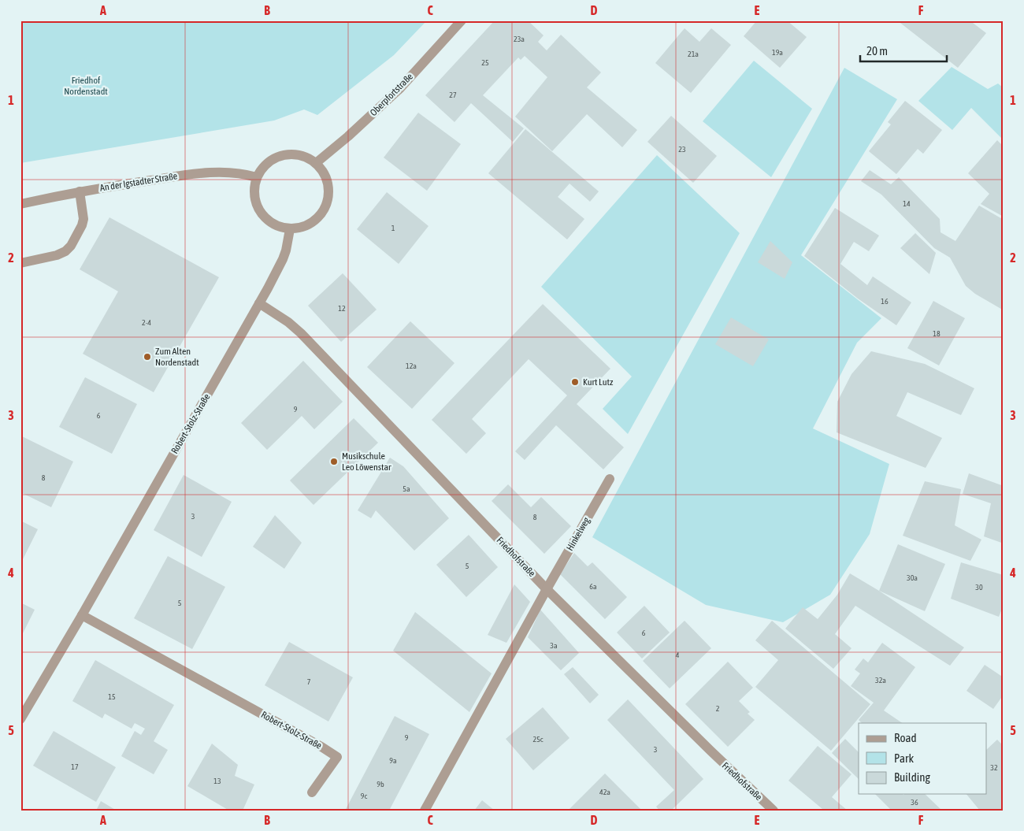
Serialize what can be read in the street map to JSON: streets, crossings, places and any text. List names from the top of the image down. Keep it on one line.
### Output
{"streets":{"street":["Oberpfortstraße","An der Igstadter Straße","Robert-Stolz-Straße","Hinkelweg","Friedhofstraße"]},"crossings":[["Oberpfortstraße","An der Igstadter Straße"],["Oberpfortstraße","Robert-Stolz-Straße"],["An der Igstadter Straße","Robert-Stolz-Straße"],["Robert-Stolz-Straße","Friedhofstraße"],["Hinkelweg","Friedhofstraße"]],"parks":["Friedhof Nordenstadt"],"places":["Zum Alten Nordenstadt","Kurt Lutz","Musikschule Leo Löwenstar"],"house_numbers":["23a","19a","21a","25","27","23","14","1","16","12","2-4","18","12a","9","6","8","5a","3","8","5","30a","6a","30","5","6","3a","4","32a","7","15","2","9","25c","3","9a","17","32","13","9b","42a","9c","36"],"legend":["Road","Park","Building"],"scale_bar":"20 m","grid":{"columns":["A","B","C","D","E","F"],"rows":["1","2","3","4","5"]}}
